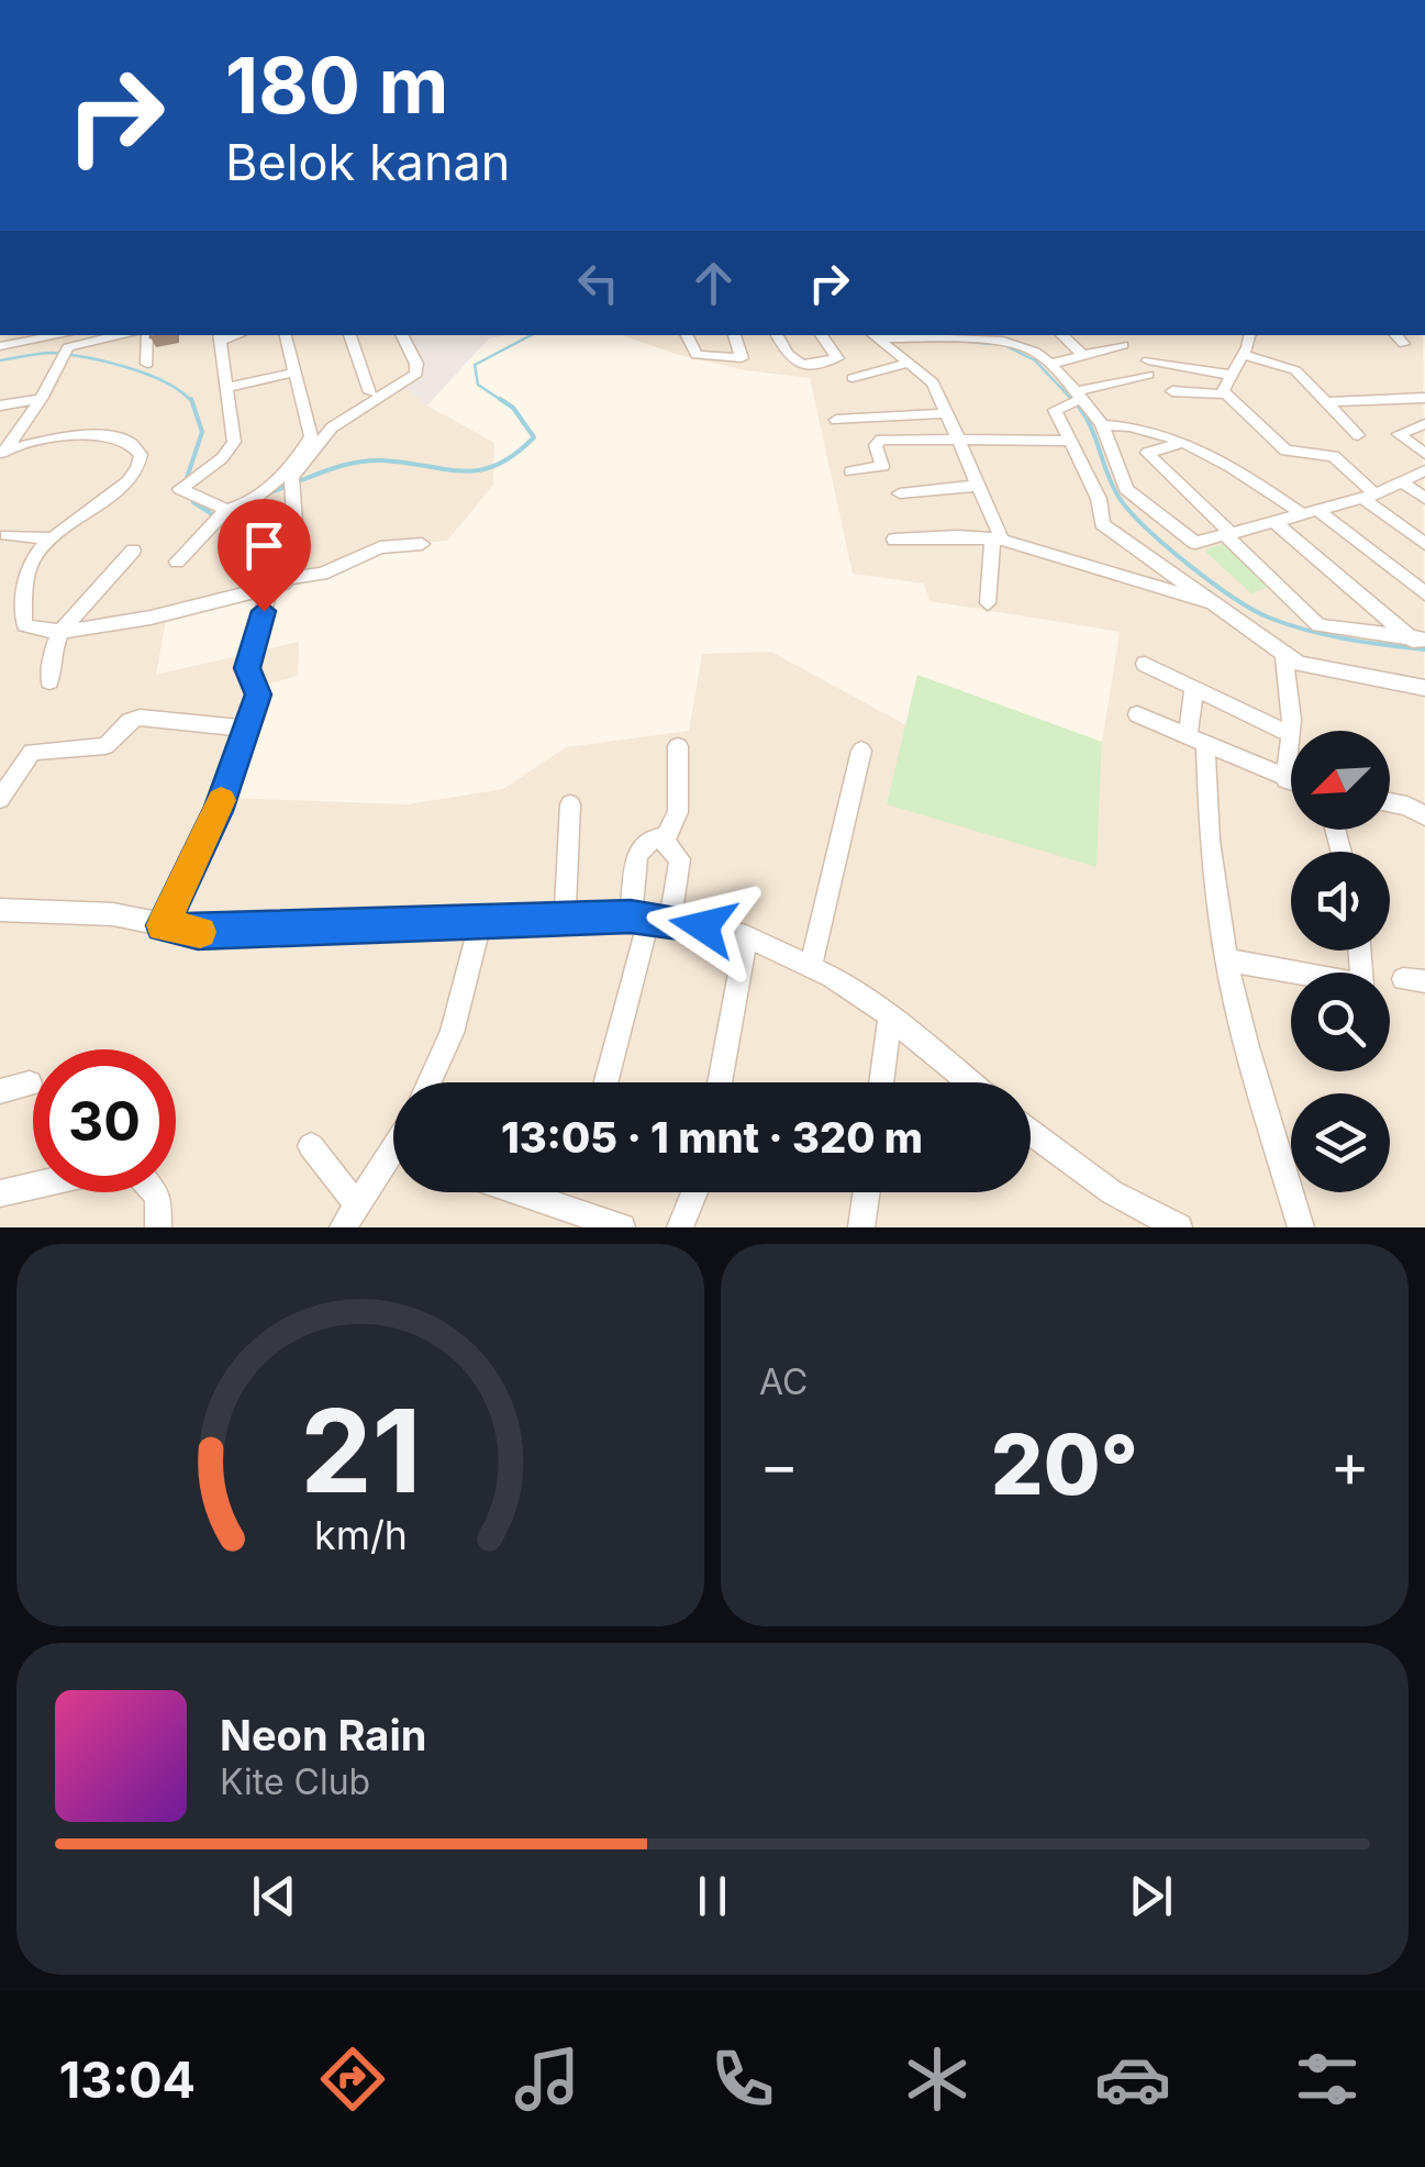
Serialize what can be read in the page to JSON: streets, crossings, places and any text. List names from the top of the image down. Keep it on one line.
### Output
{"north":"bottom left","page":{"turn":["180 m","Belok kanan"],"limit":"30","trip":"13:05 · 1 mnt · 320 m","tile":"AC","heat":["−","20°","+"],"song":["Neon Rain","Kite Club"],"tabs":"13:04","gauge":["21","km/h"]}}
